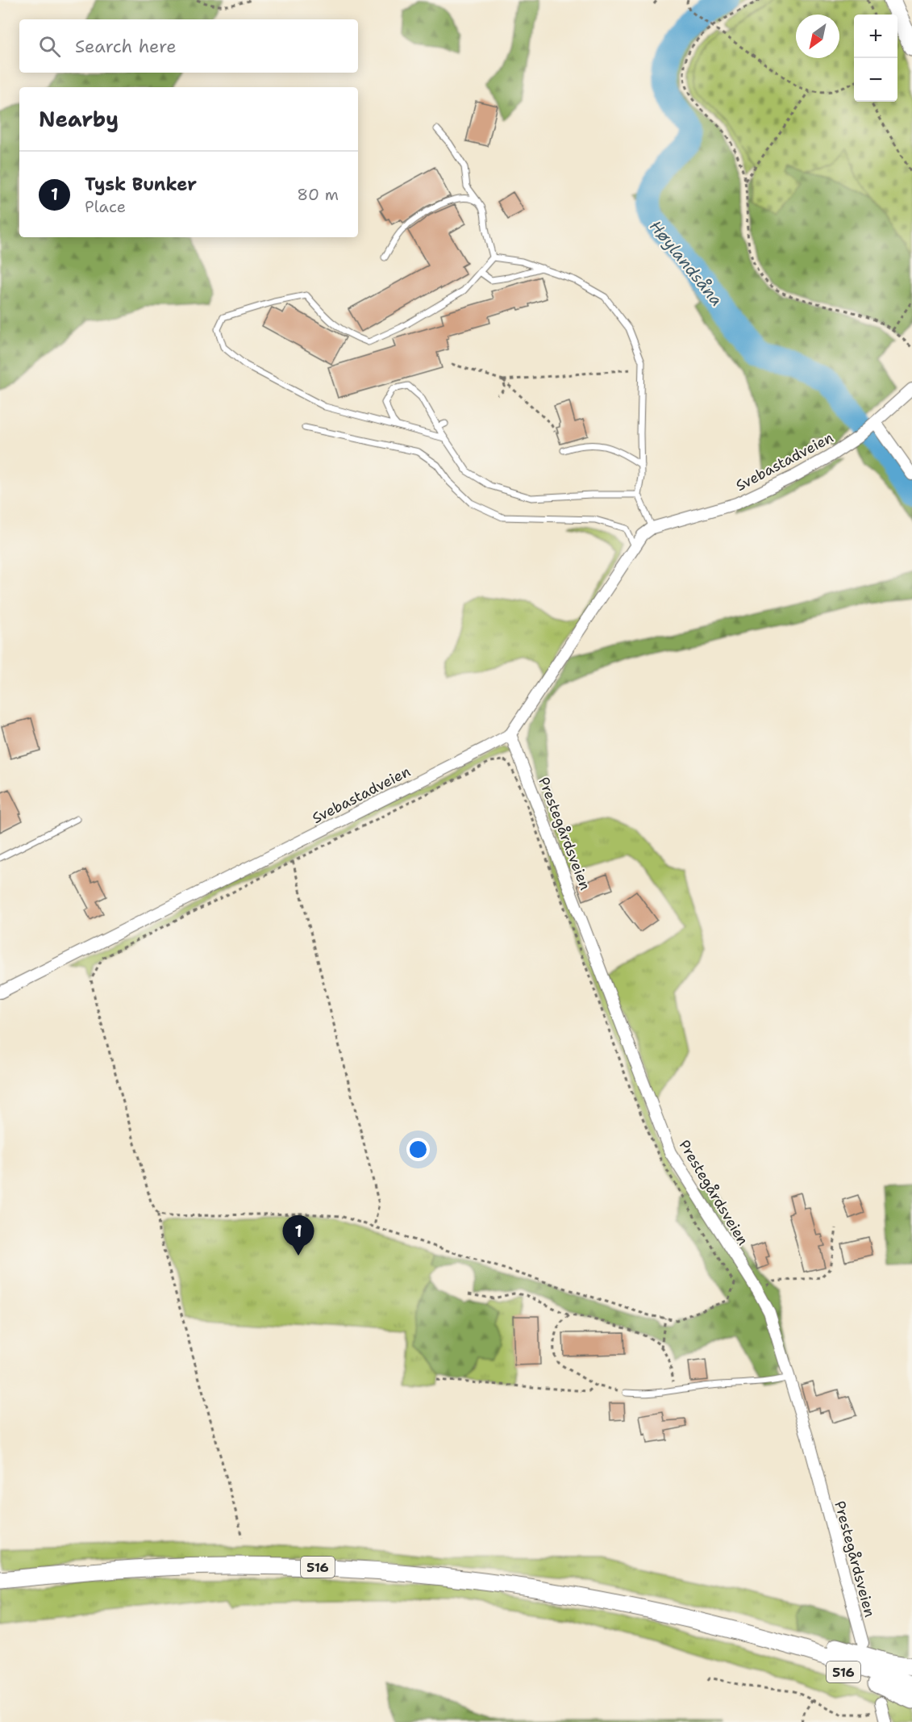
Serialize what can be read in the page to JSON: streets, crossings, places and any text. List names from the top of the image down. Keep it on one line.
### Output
{"streets":{"main road":["516"],"street":["Svebastadveien","Prestegårdsveien"]},"crossings":[["Svebastadveien","Prestegårdsveien"]],"water":["Høylandsåna"],"north":"bottom left","page":{"map_buttons":["+","−"],"search":"Search here","heading":"Nearby","list":[{"mark":"1","name":"Tysk Bunker","note":"Place","value":"80 m"}],"pins":"1"}}
